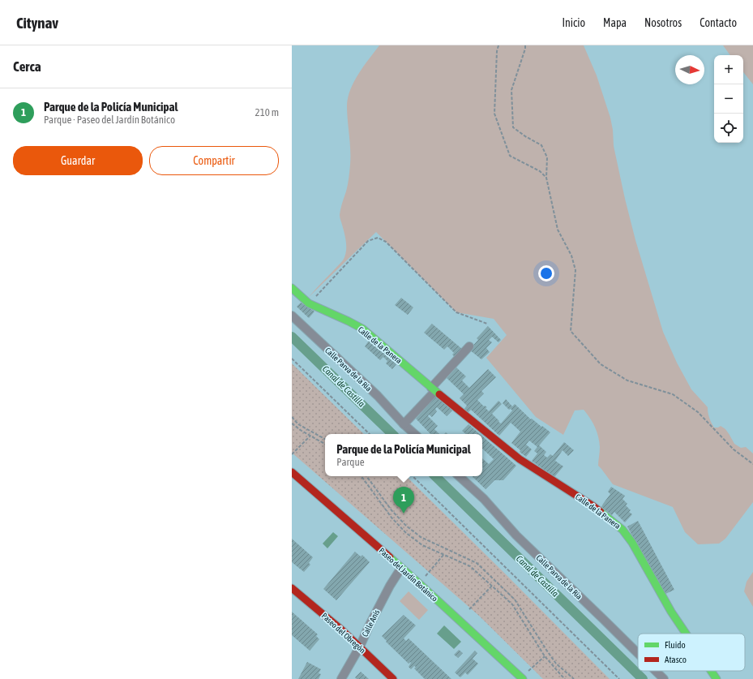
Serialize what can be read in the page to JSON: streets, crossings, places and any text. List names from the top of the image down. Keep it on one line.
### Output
{"streets":{"street":["Calle de la Panera","Calle Parva de la Ría","Paseo del Jardín Botánico","Calle Anís","Paseo del Obregón"]},"crossings":[["Paseo del Jardín Botánico","Calle Anís"],["Calle Anís","Paseo del Obregón"]],"water":["Canal de Castilla"],"legend":["Fluido","Atasco"],"north":"right","page":{"header":"Citynav","nav":["Inicio","Mapa","Nosotros","Contacto"],"heading":"Cerca","map_buttons":["+","−"],"list":[{"mark":"1","name":"Parque de la Policía Municipal","note":"Parque · Paseo del Jardín Botánico","value":"210 m"}],"buttons":["Guardar","Compartir"],"popup":["Parque de la Policía Municipal","Parque"],"pins":"1"}}
